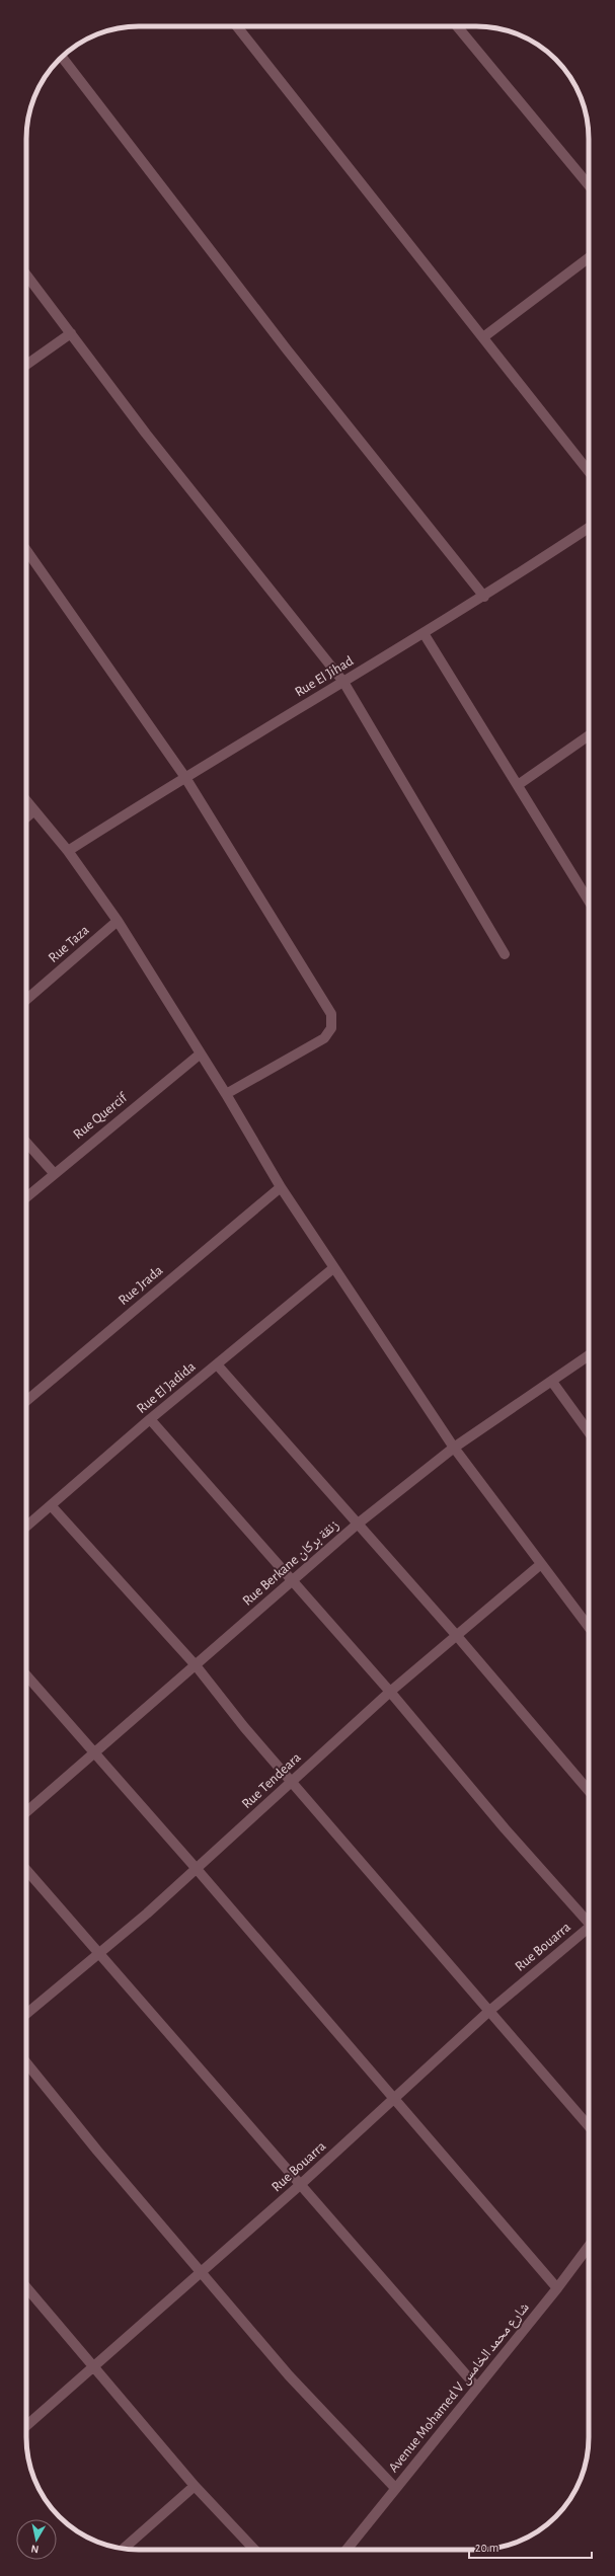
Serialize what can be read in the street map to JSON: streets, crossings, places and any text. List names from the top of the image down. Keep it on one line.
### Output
{"streets":{"street":["Rue El Jihad","Rue Taza","Rue Quercif","Rue Jrada","Rue El Jadida","Rue Berkane زنقة بركان","Rue Tendeara","Rue Bouarra","Avenue Mohamed V شارع محمد الخامس"]},"scale_bar":"20 m","north":"bottom"}
